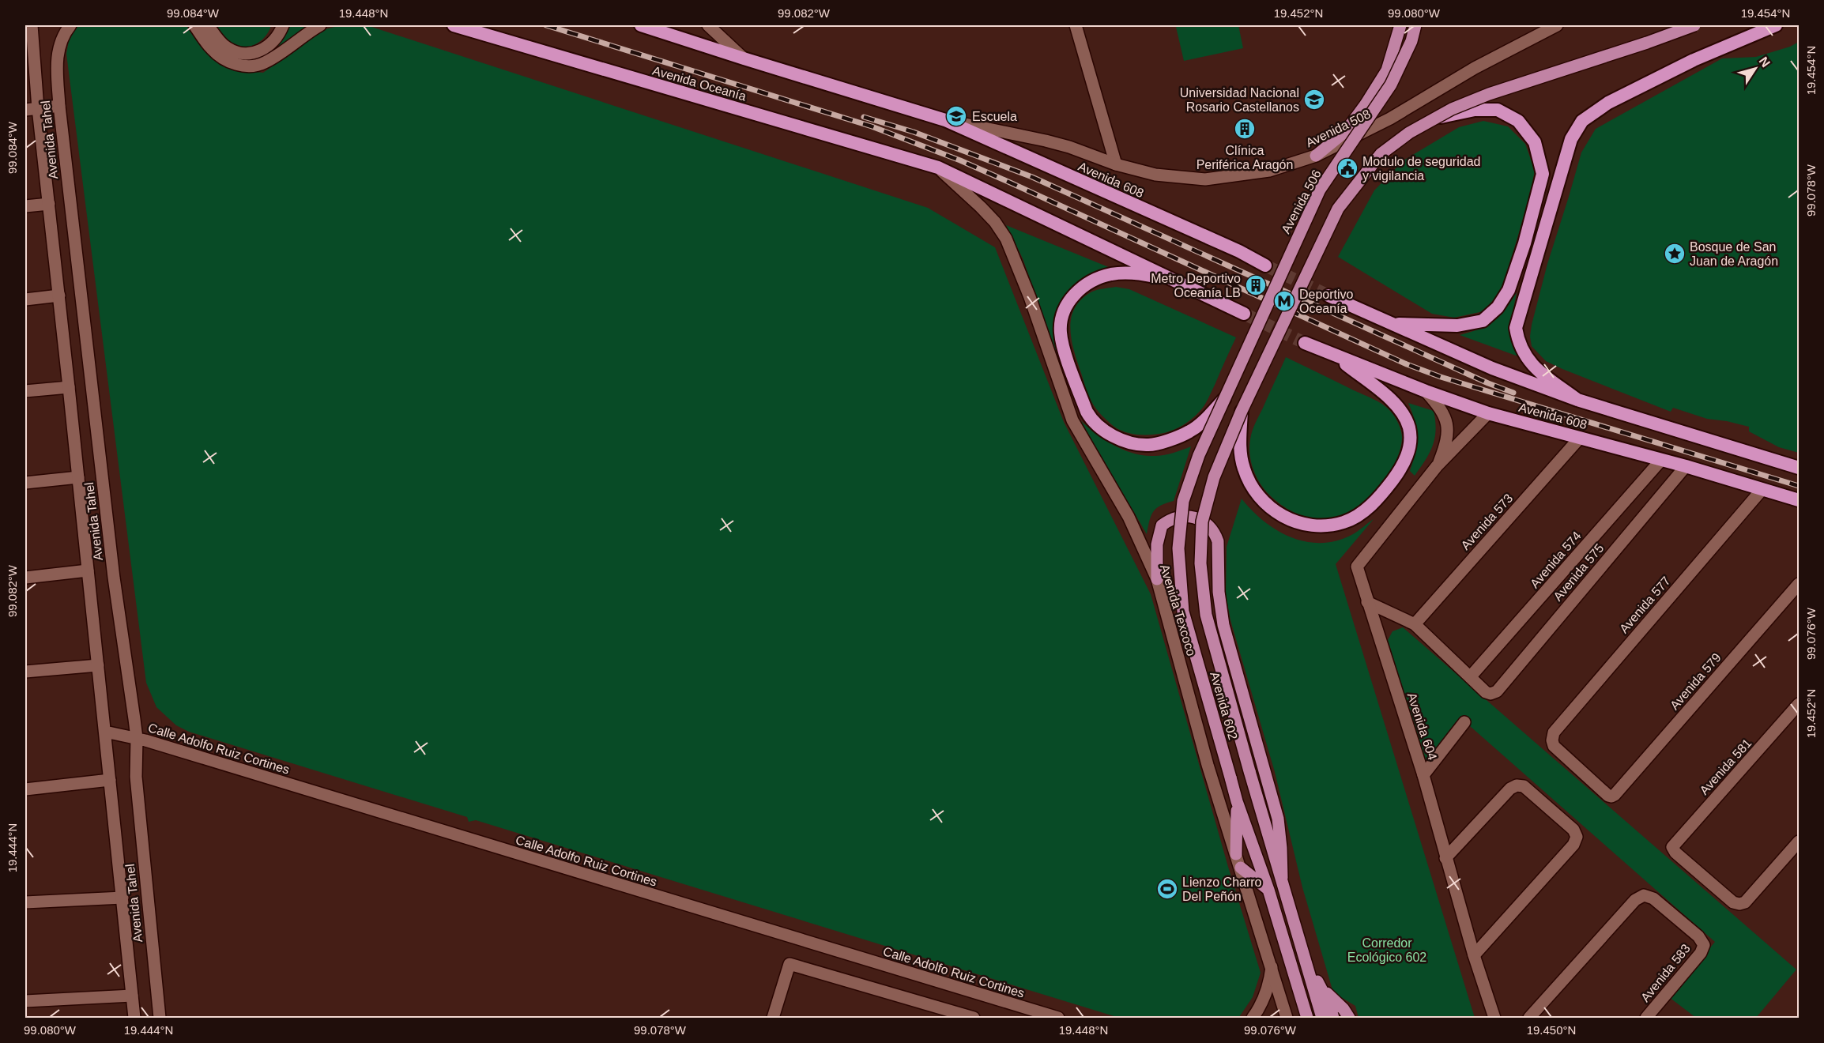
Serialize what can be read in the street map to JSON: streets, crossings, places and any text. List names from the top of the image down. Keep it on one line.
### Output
{"streets":{"highway":["Avenida Oceanía","Avenida 608"],"main road":["Avenida 506","Avenida 602"],"street":["Avenida 508","Avenida Tahel","Avenida 573","Avenida 574","Avenida 575","Avenida 577","Avenida Texcoco","Avenida 579","Avenida 604","Calle Adolfo Ruiz Cortines","Avenida 581","Avenida 583"]},"crossings":[["Avenida Oceanía","Avenida Texcoco"],["Avenida 508","Avenida 608"],["Avenida Tahel","Calle Adolfo Ruiz Cortines"],["Avenida 608","Avenida 573"],["Avenida 608","Avenida 574"],["Avenida 608","Avenida 575"],["Avenida 608","Avenida 577"],["Avenida 608","Avenida 604"],["Avenida 506","Avenida 602"],["Avenida 574","Avenida 575"],["Avenida 577","Avenida 579"]],"parks":["Corredor Ecológico 602"],"places":{"school or university":["Universidad Nacional Rosario Castellanos","Escuela"],"building":["Clínica Periférica Aragón","Metro Deportivo Oceanía LB"],"public building":["Modulo de seguridad y vigilancia"],"place":["Bosque de San Juan de Aragón"],"metro station":["Deportivo Oceanía"],"sports":["Lienzo Charro Del Peñón"]},"north":"top right","coordinates":["99.084°W","19.448°N","99.082°W","19.452°N","99.080°W","19.454°N","99.078°W","99.076°W","19.444°N","19.450°N"]}
